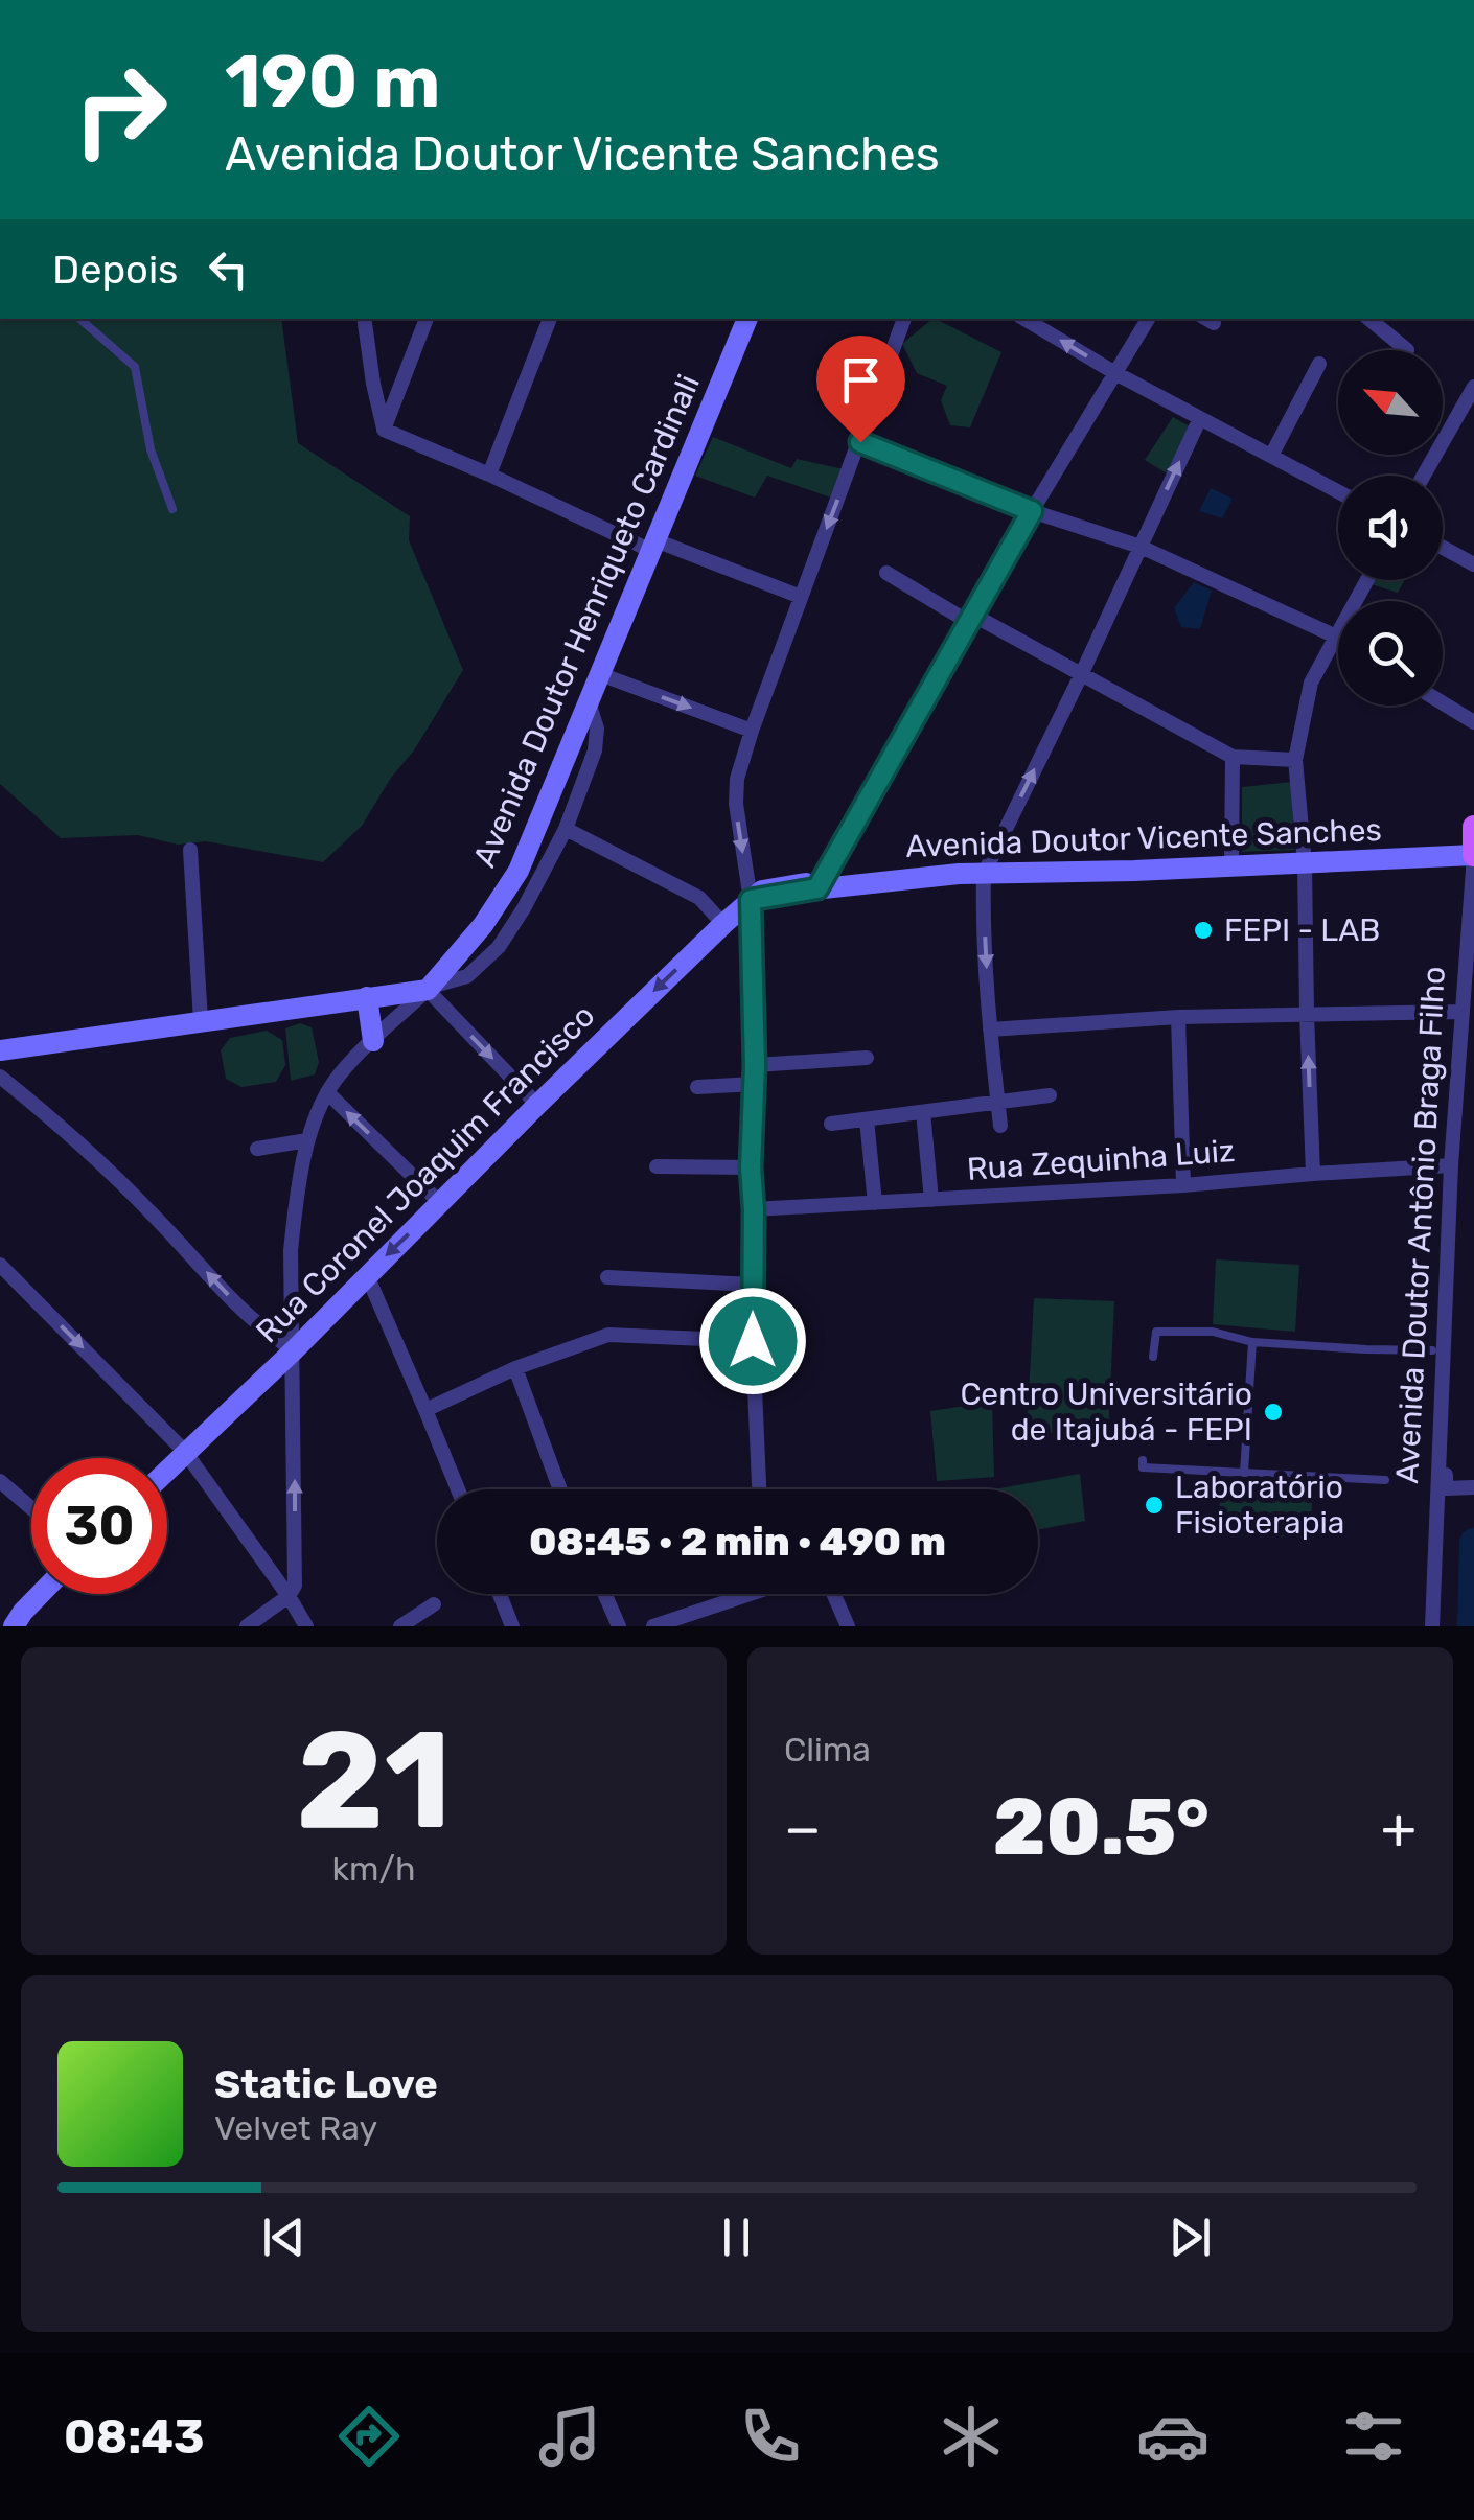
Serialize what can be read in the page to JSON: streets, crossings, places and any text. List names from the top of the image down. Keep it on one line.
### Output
{"streets":{"main road":["Avenida Doutor Henriqueto Cardinali","Avenida Doutor Vicente Sanches","Rua Coronel Joaquim Francisco","Avenida Doutor Antônio Braga Filho"],"street":["Rua Zequinha Luiz"]},"crossings":[["Avenida Doutor Vicente Sanches","Rua Coronel Joaquim Francisco"],["Avenida Doutor Vicente Sanches","Avenida Doutor Antônio Braga Filho"],["Rua Zequinha Luiz","Avenida Doutor Antônio Braga Filho"]],"one_way":["Rua Coronel Joaquim Francisco"],"places":["FEPI - LAB","Centro Universitário de Itajubá - FEPI","Laboratório Fisioterapia"],"north":"top left","page":{"turn":["190 m","Avenida Doutor Vicente Sanches"],"then":"Depois","limit":"30","trip":"08:45 · 2 min · 490 m","tile":[["21","km/h"],"Clima"],"heat":["−","20.5°","+"],"song":["Static Love","Velvet Ray"],"tabs":"08:43"}}
